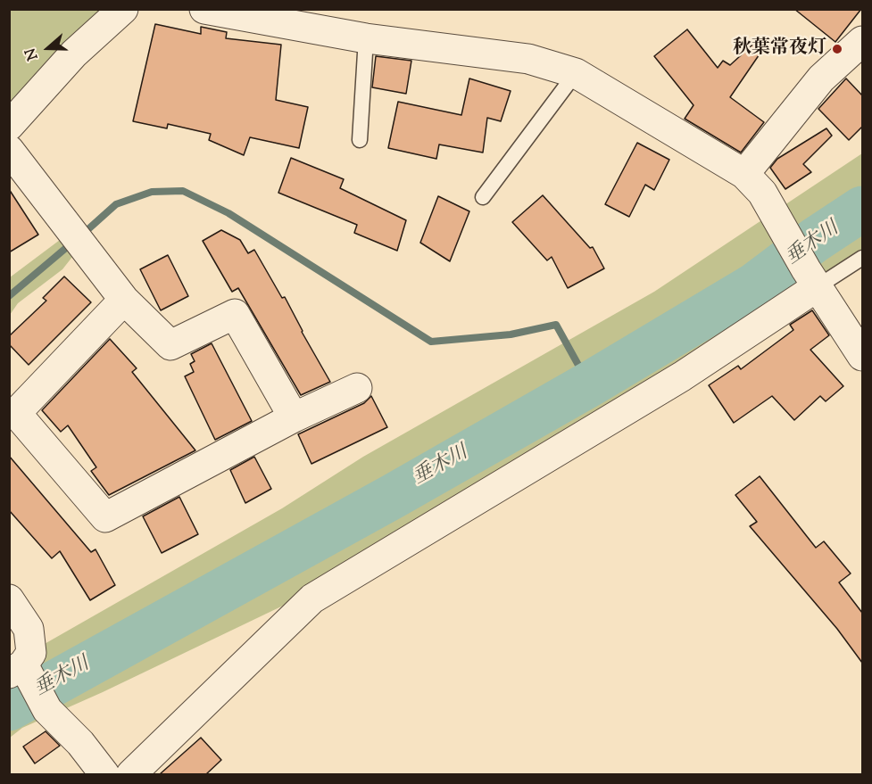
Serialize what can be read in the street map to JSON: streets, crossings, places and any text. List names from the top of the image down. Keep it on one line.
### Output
{"water":["垂木川"],"places":["秋葉常夜灯"],"north":"left"}
